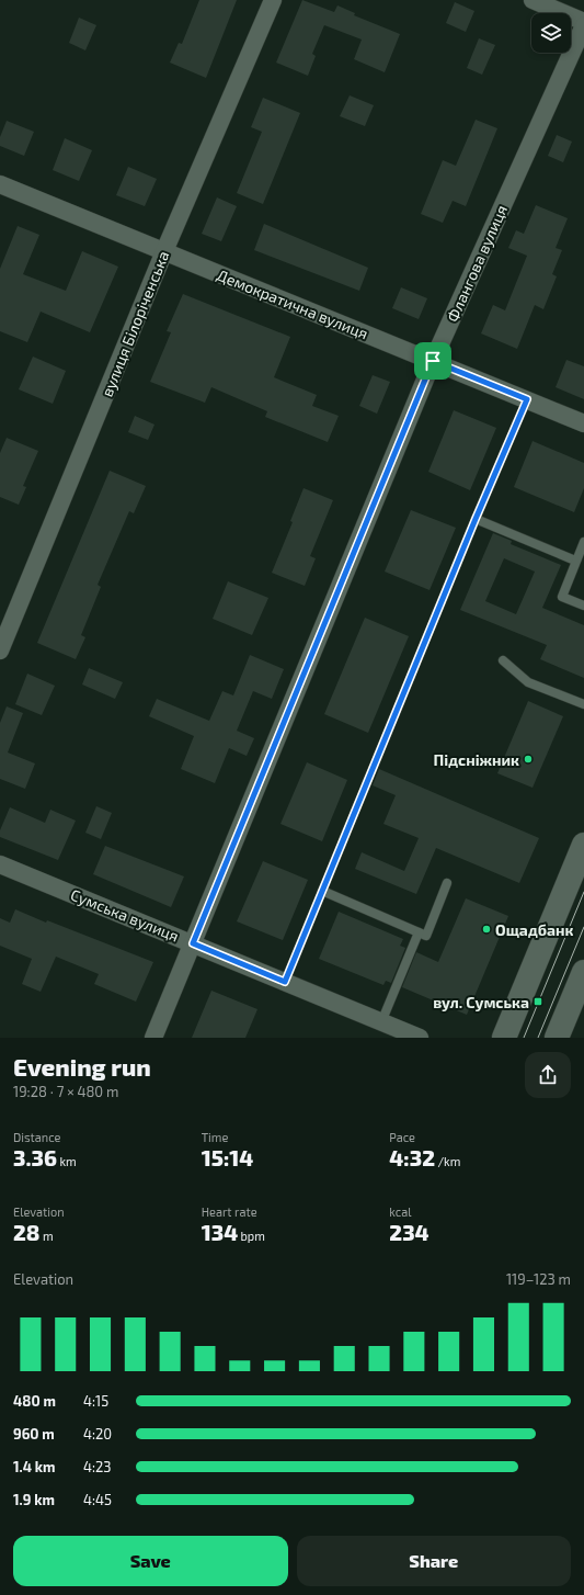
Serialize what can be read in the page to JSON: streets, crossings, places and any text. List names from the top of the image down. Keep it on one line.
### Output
{"streets":{"street":["Флангова вулиця","Демократична вулиця","вулиця Білоріченська","Сумська вулиця"]},"crossings":[["Флангова вулиця","Демократична вулиця"],["Флангова вулиця","Сумська вулиця"],["Демократична вулиця","вулиця Білоріченська"]],"places":{"other":["Підсніжник","Ощадбанк"],"transit":["вул. Сумська"]},"page":{"heading":["Evening run","19:28 · 7 × 480 m"],"stats":[["Distance","3.36 km"],["Time","15:14"],["Pace","4:32 /km"],["Elevation","28 m"],["Heart rate","134 bpm"],["kcal","234"]],"chart":["Elevation","119–123 m"],"list":[{"name":"480 m","note":"4:15"},{"name":"960 m","note":"4:20"},{"name":"1.4 km","note":"4:23"},{"name":"1.9 km","note":"4:45"}],"buttons":["Save","Share"]}}
